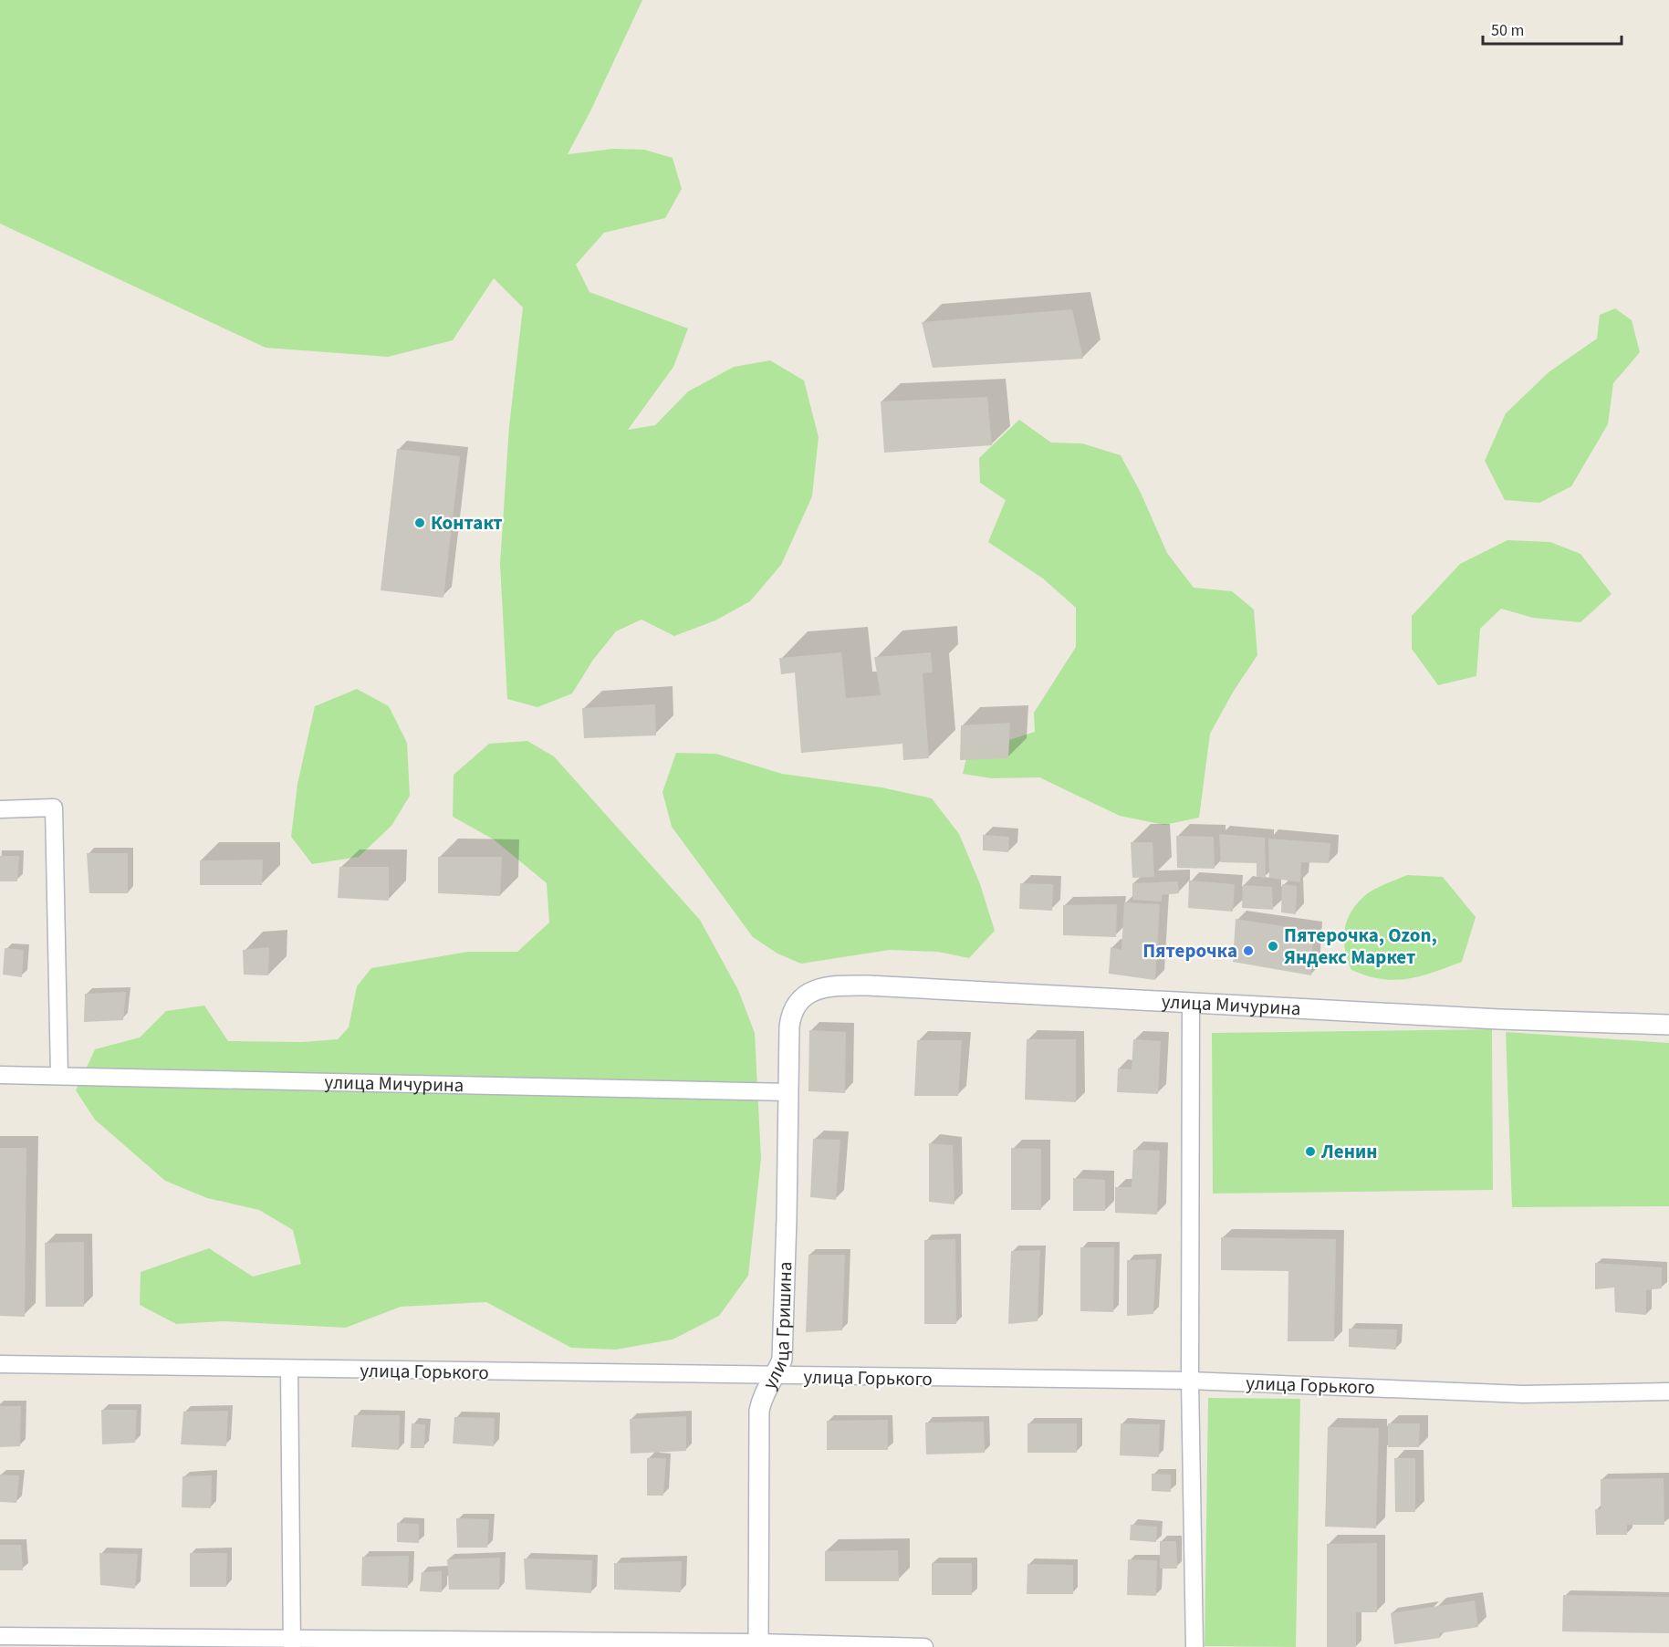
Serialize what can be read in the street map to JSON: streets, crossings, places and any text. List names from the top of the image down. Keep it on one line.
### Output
{"streets":{"street":["улица Мичурина","улица Гришина","улица Горького"]},"crossings":[["улица Мичурина","улица Гришина"],["улица Гришина","улица Горького"]],"places":["Контакт","Пятерочка, Ozon, Яндекс Маркет","Пятерочка","Ленин"],"scale_bar":"50 m"}
